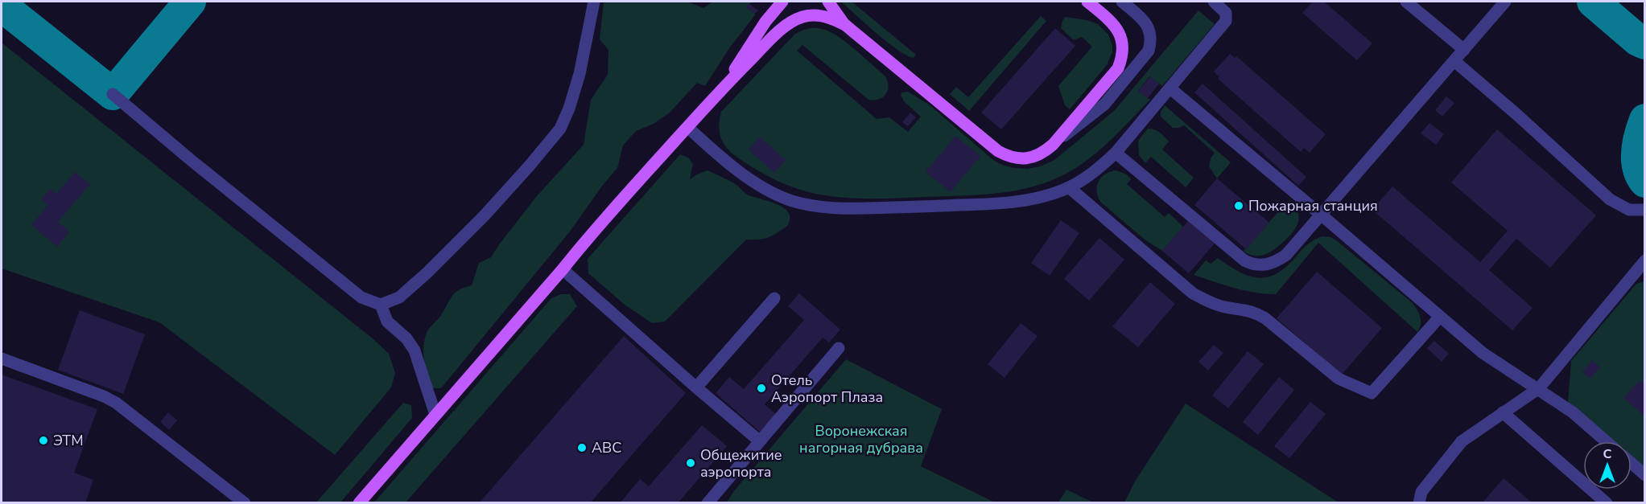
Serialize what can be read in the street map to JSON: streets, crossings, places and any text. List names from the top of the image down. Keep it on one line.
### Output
{"parks":["Воронежская нагорная дубрава"],"places":["Пожарная станция","Отель Аэропорт Плаза","ЭТМ","ABC","Общежитие аэропорта"],"north":"top"}
